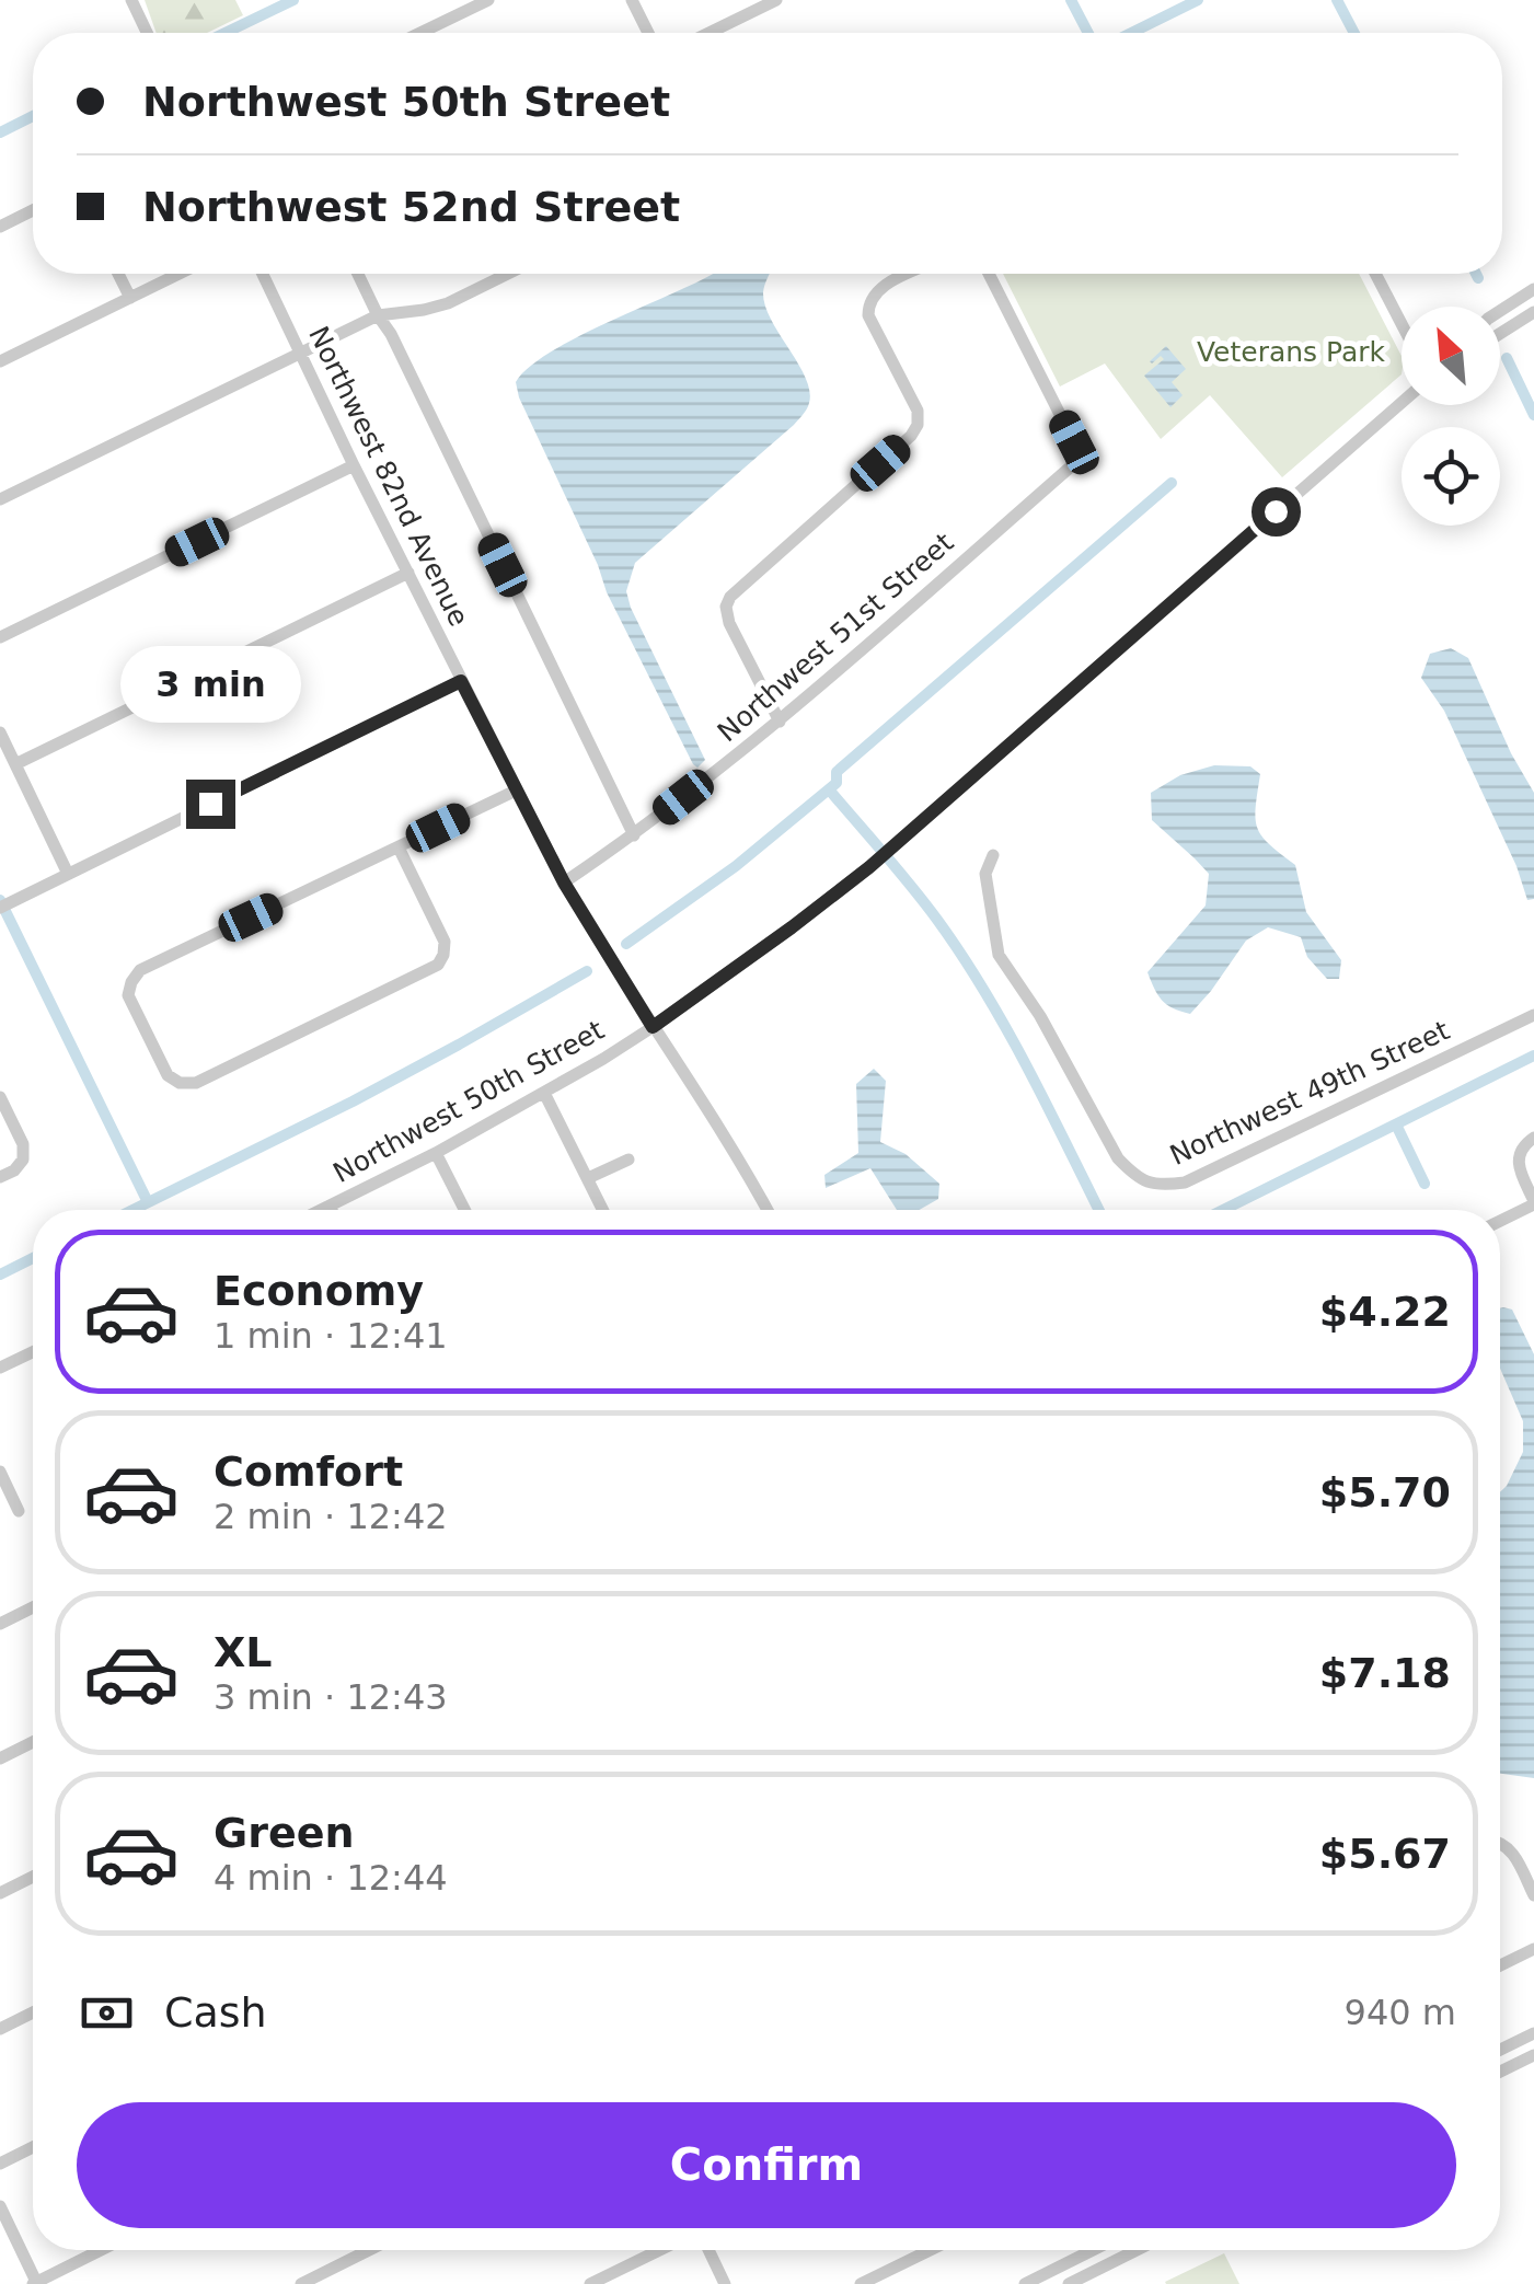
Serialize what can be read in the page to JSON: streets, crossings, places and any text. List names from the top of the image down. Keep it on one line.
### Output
{"streets":{"street":["Northwest 82nd Avenue","Northwest 51st Street","Northwest 49th Street","Northwest 50th Street"]},"crossings":[["Northwest 82nd Avenue","Northwest 51st Street"],["Northwest 82nd Avenue","Northwest 50th Street"]],"parks":["Veterans Park"],"north":"top left","page":{"banner":["Northwest 50th Street","Northwest 52nd Street"],"bubble":"3 min","list":[{"name":"Economy","note":"1 min · 12:41","value":"$4.22"},{"name":"Comfort","note":"2 min · 12:42","value":"$5.70"},{"name":"XL","note":"3 min · 12:43","value":"$7.18"},{"name":"Green","note":"4 min · 12:44","value":"$5.67"}],"pay":["Cash","940 m"],"buttons":"Confirm"}}
